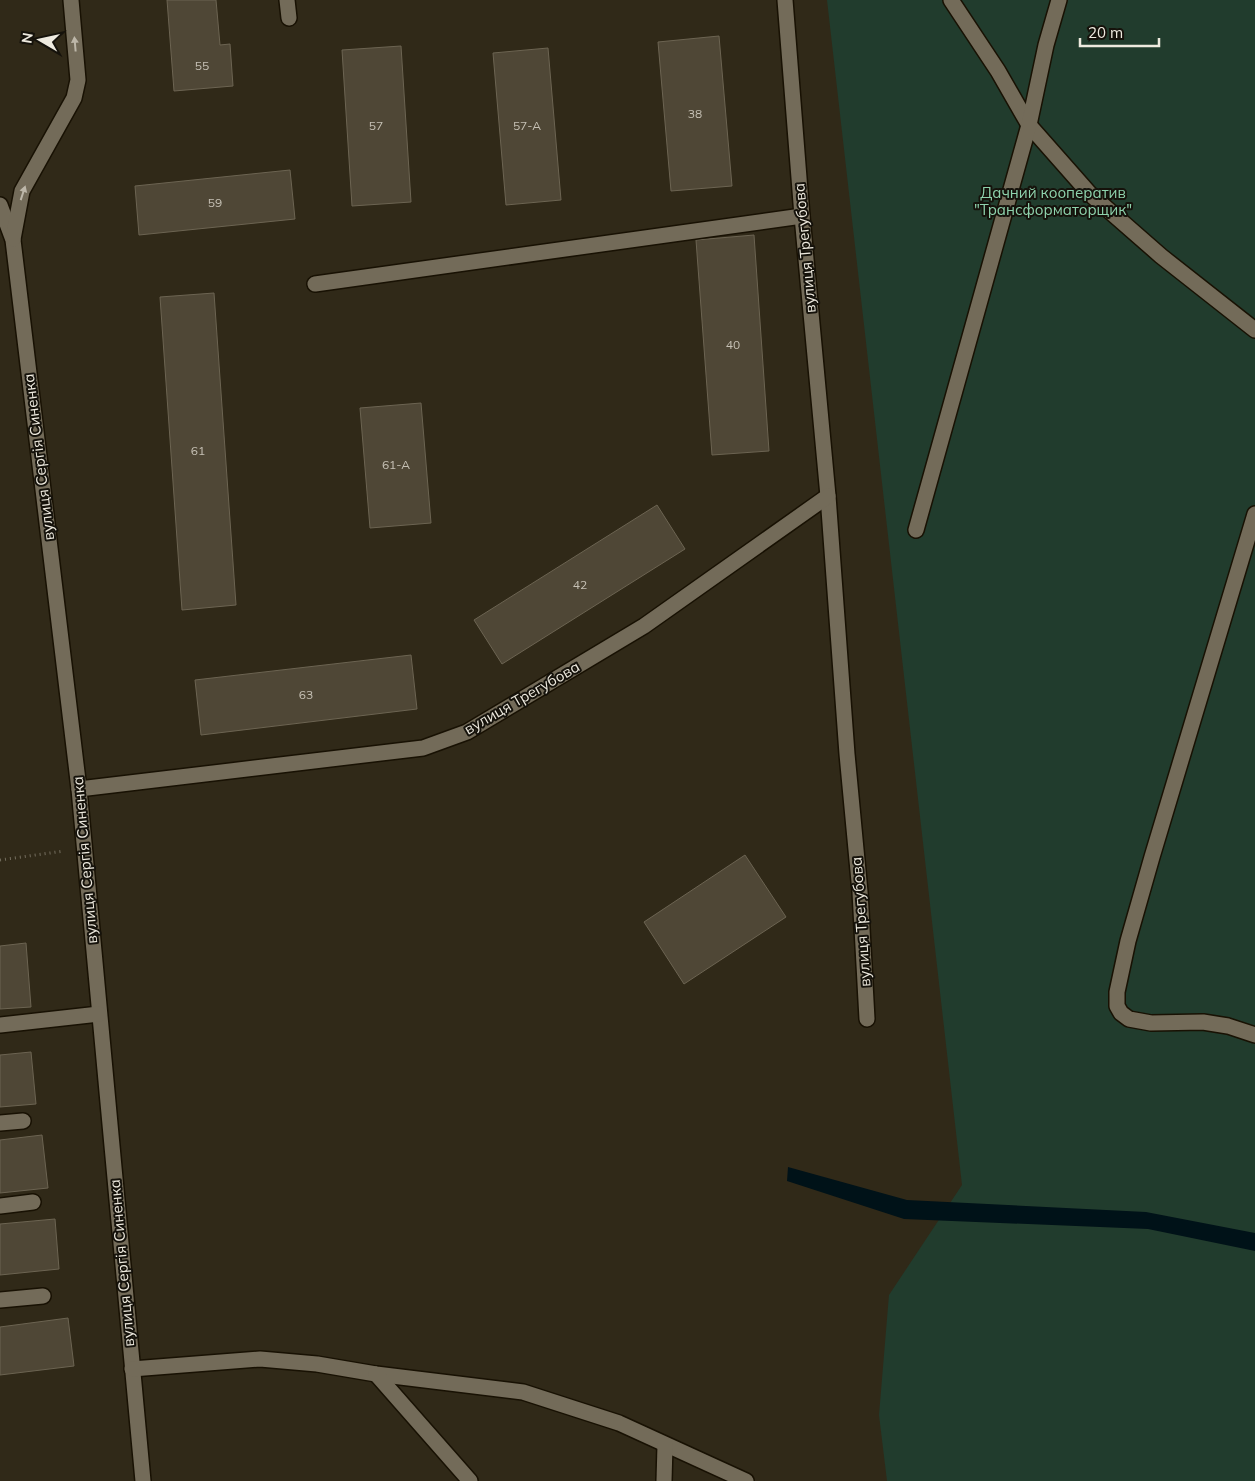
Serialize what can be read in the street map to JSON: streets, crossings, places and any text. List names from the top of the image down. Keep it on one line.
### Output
{"streets":{"street":["вулиця Трегубова","вулиця Сергія Синенка"]},"crossings":[["вулиця Трегубова","вулиця Сергія Синенка"]],"parks":["Дачний кооператив \"Трансформаторщик\""],"house_numbers":["55","38","57","57-А","59","40","61","61-А","42","63"],"scale_bar":"20 m","north":"left"}
